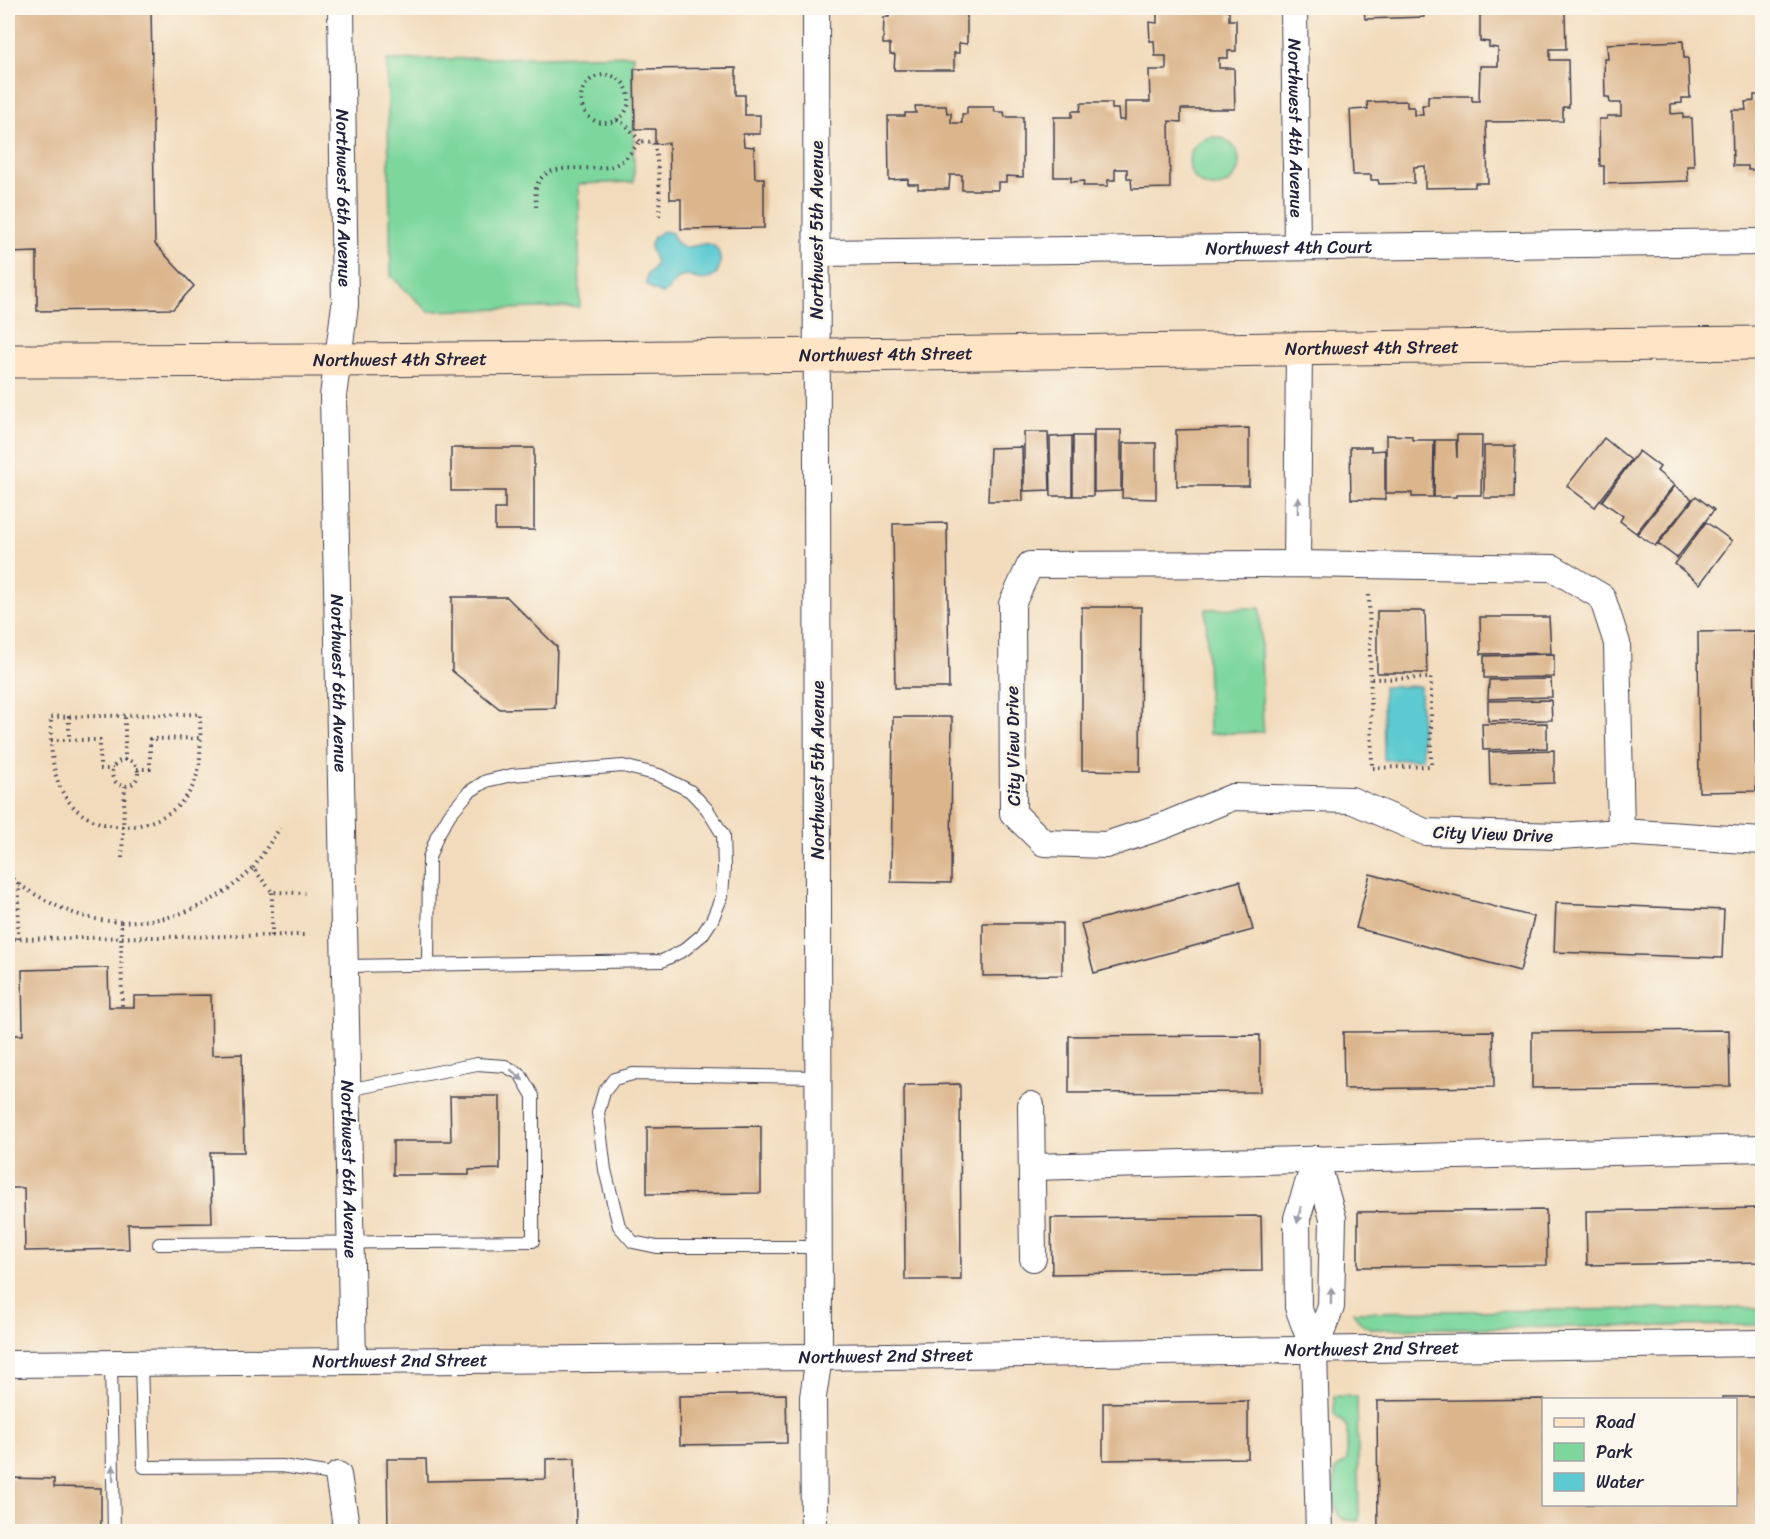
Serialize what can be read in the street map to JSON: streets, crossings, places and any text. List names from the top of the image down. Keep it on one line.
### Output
{"streets":{"street":["Northwest 4th Avenue","Northwest 6th Avenue","Northwest 5th Avenue","Northwest 4th Court","Northwest 4th Street","City View Drive","Northwest 2nd Street"]},"crossings":[["Northwest 4th Avenue","Northwest 4th Court"],["Northwest 6th Avenue","Northwest 4th Street"],["Northwest 6th Avenue","Northwest 2nd Street"],["Northwest 5th Avenue","Northwest 4th Court"],["Northwest 5th Avenue","Northwest 4th Street"],["Northwest 5th Avenue","Northwest 2nd Street"]],"legend":["Road","Park","Water"]}
